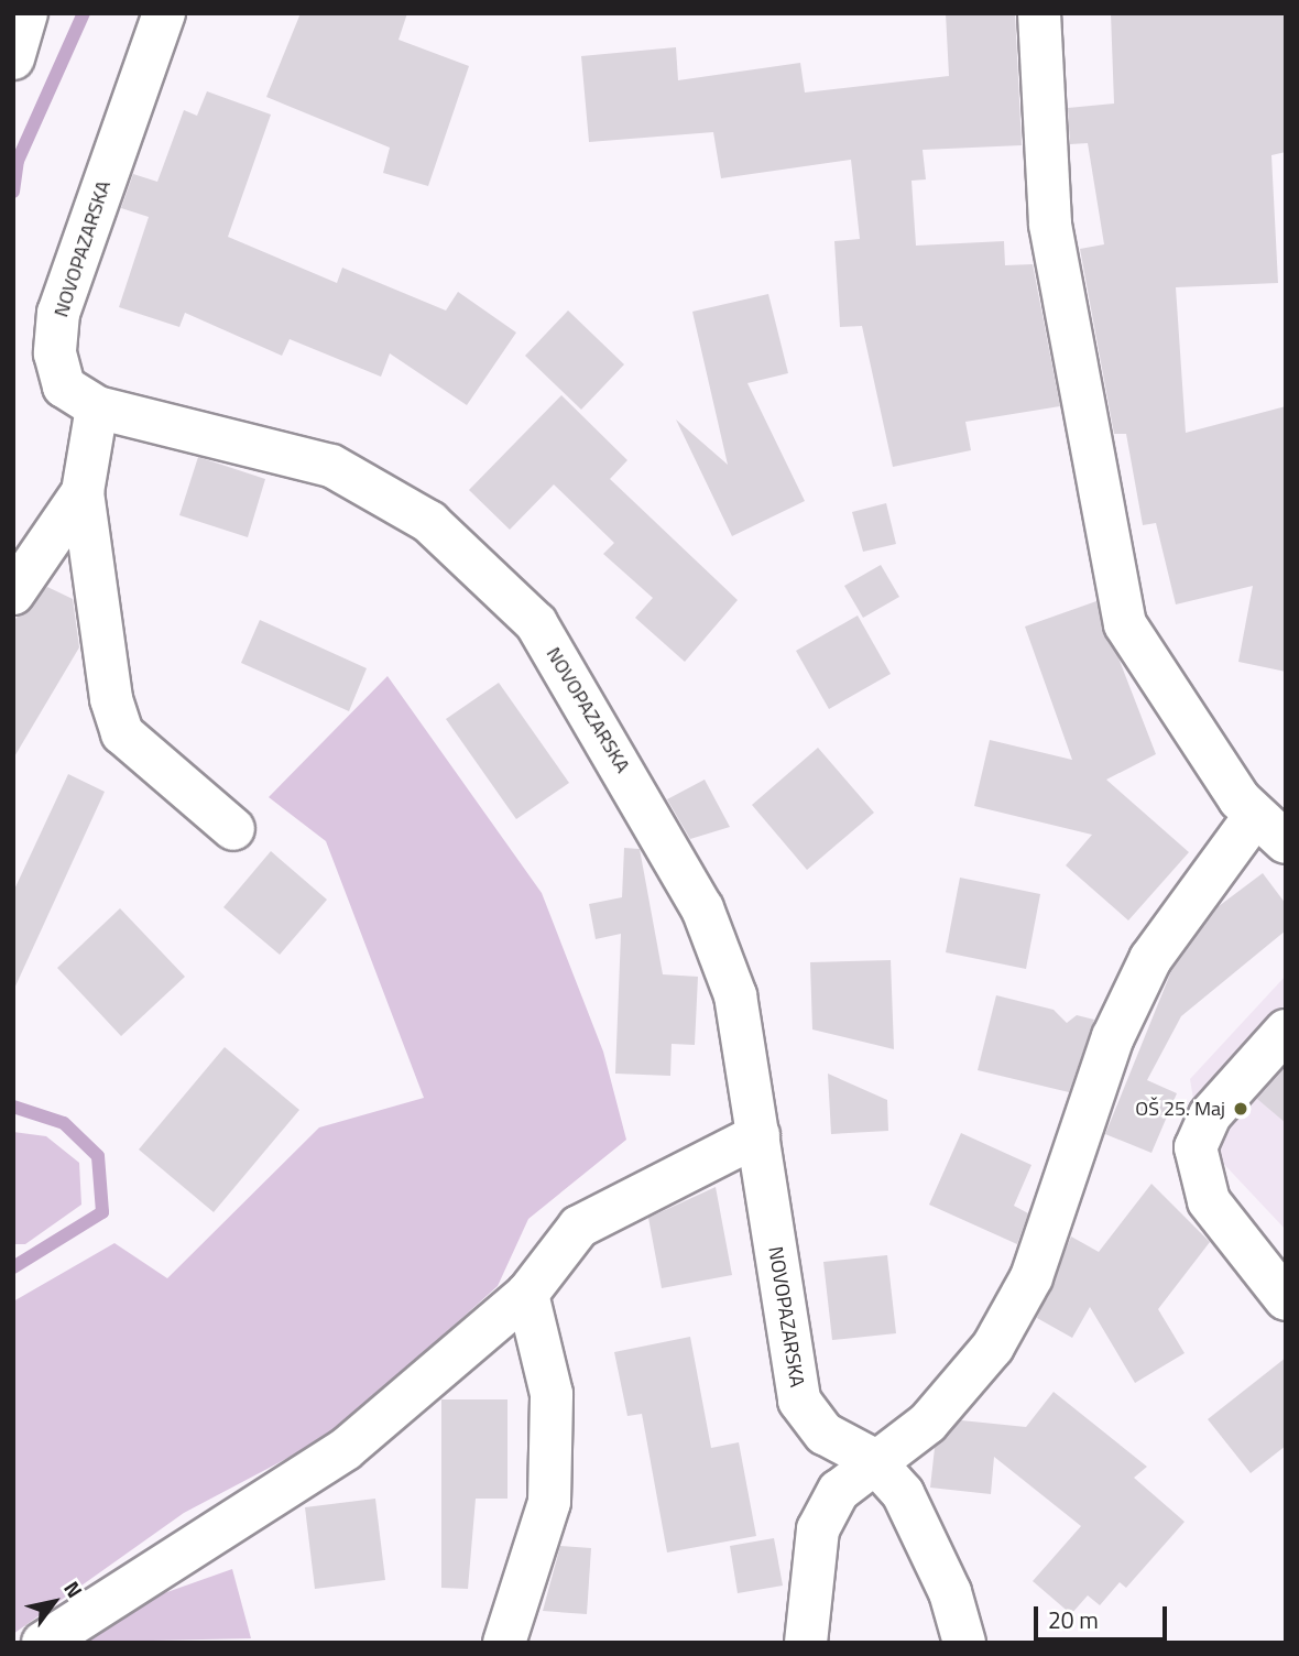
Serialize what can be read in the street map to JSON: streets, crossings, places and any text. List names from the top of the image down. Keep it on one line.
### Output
{"streets":{"street":["NOVOPAZARSKA"]},"places":["OŠ 25. Maj"],"scale_bar":"20 m","north":"top right"}
